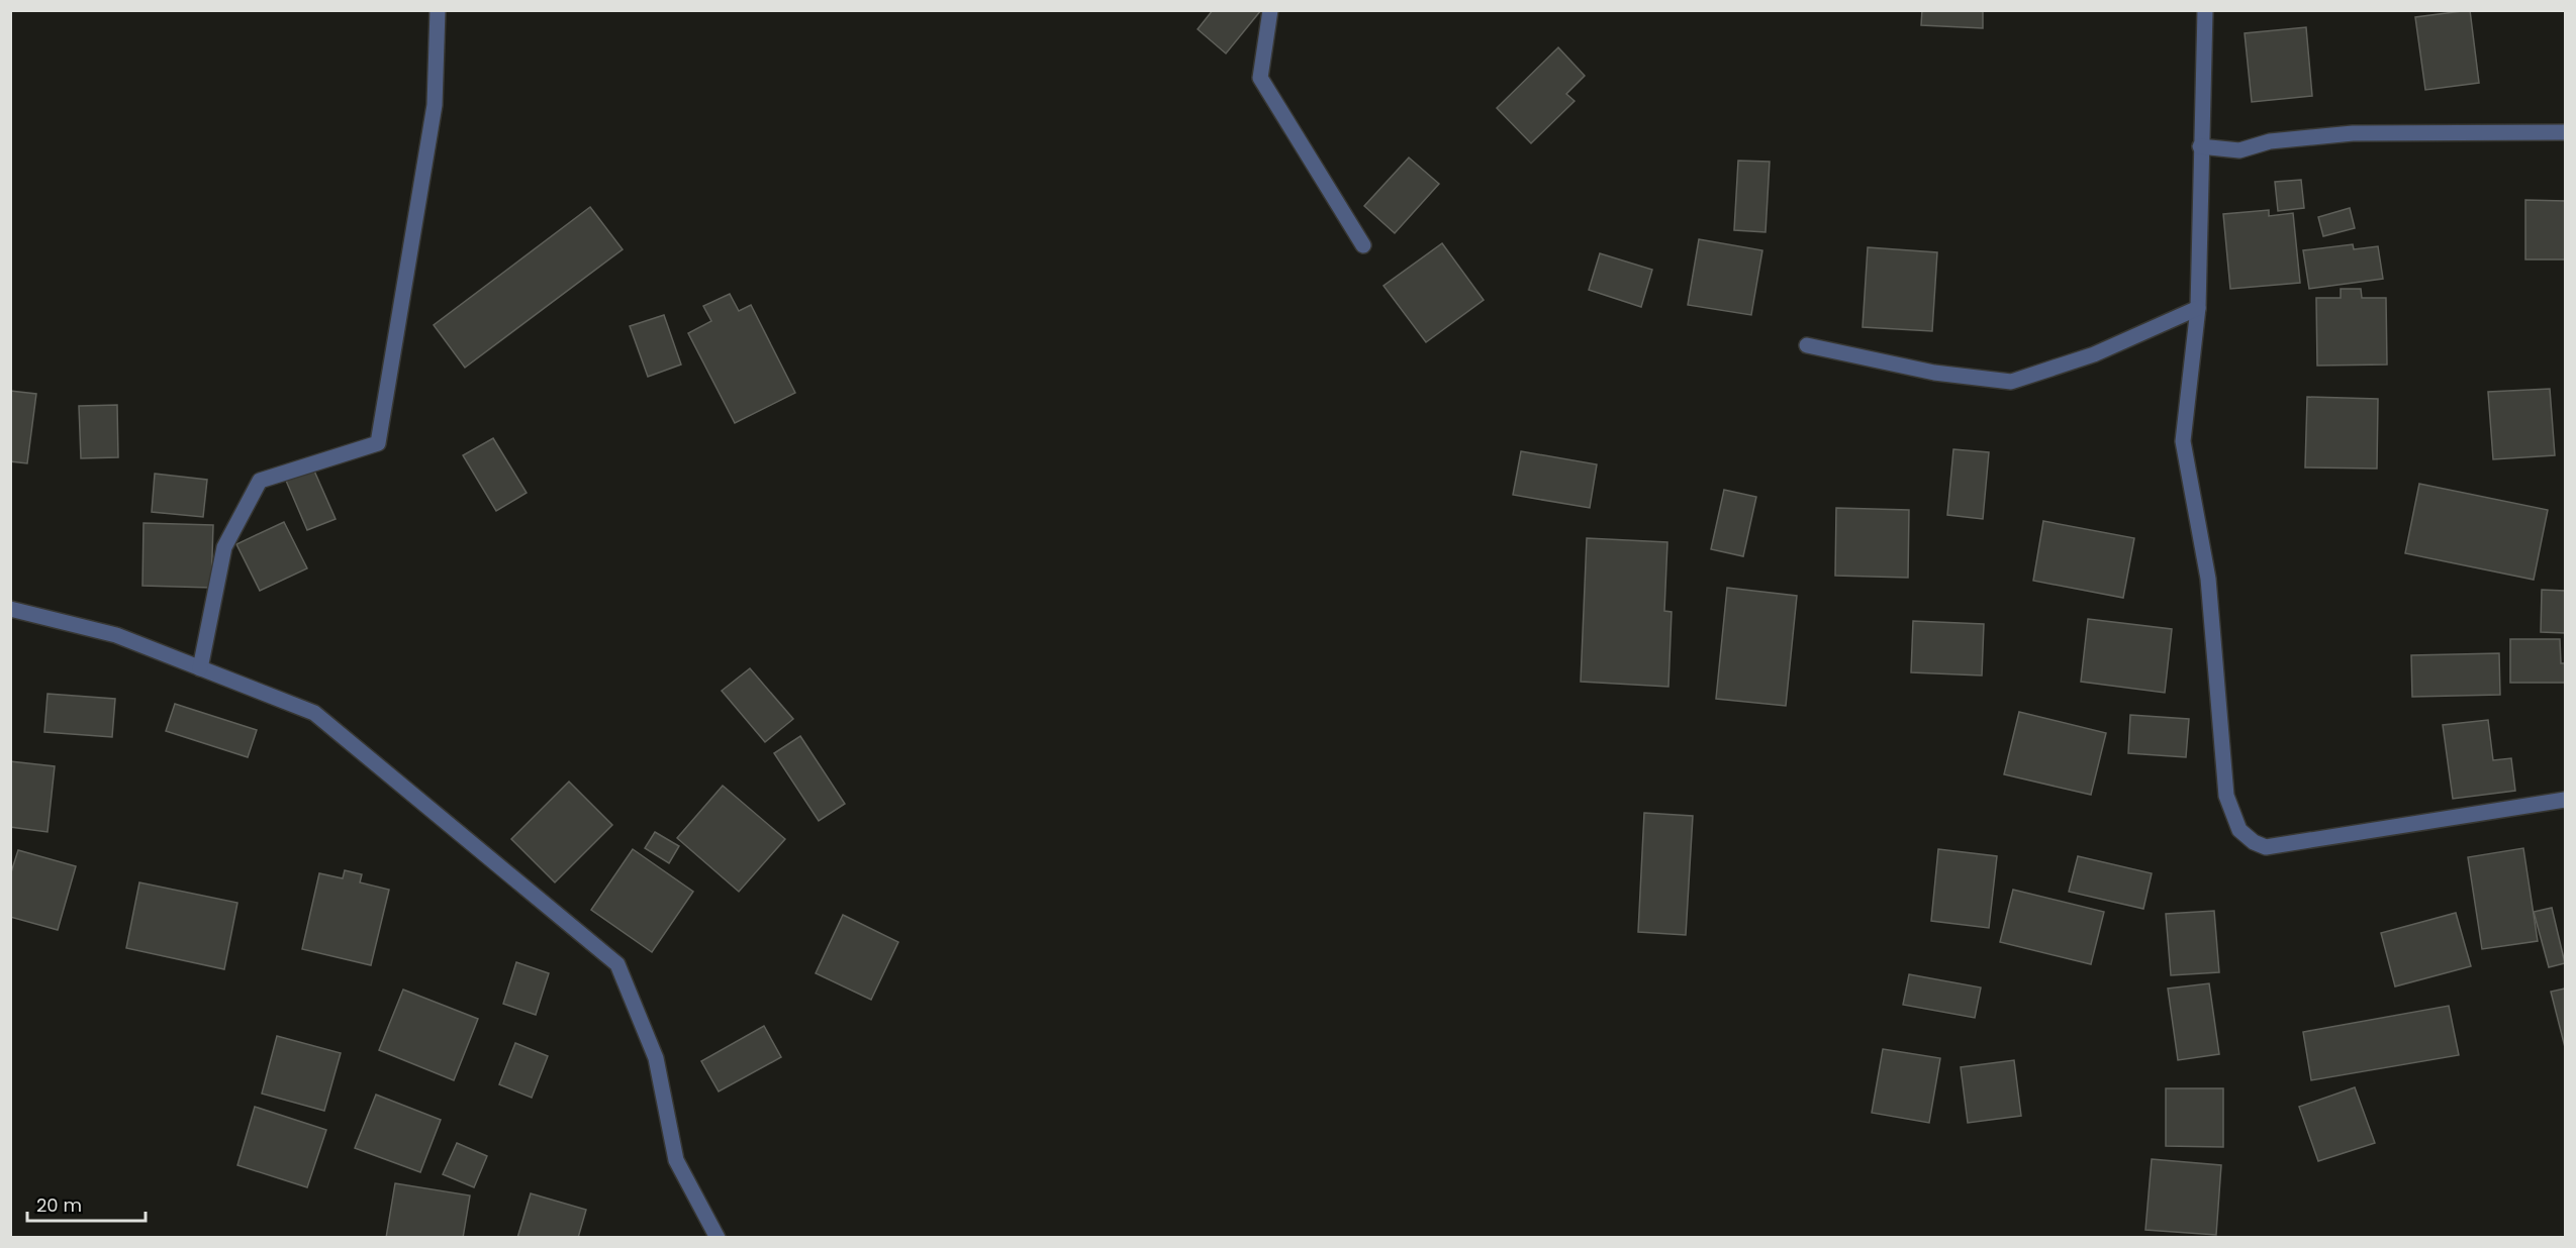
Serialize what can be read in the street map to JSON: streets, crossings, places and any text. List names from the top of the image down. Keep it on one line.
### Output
{"scale_bar":"20 m"}
